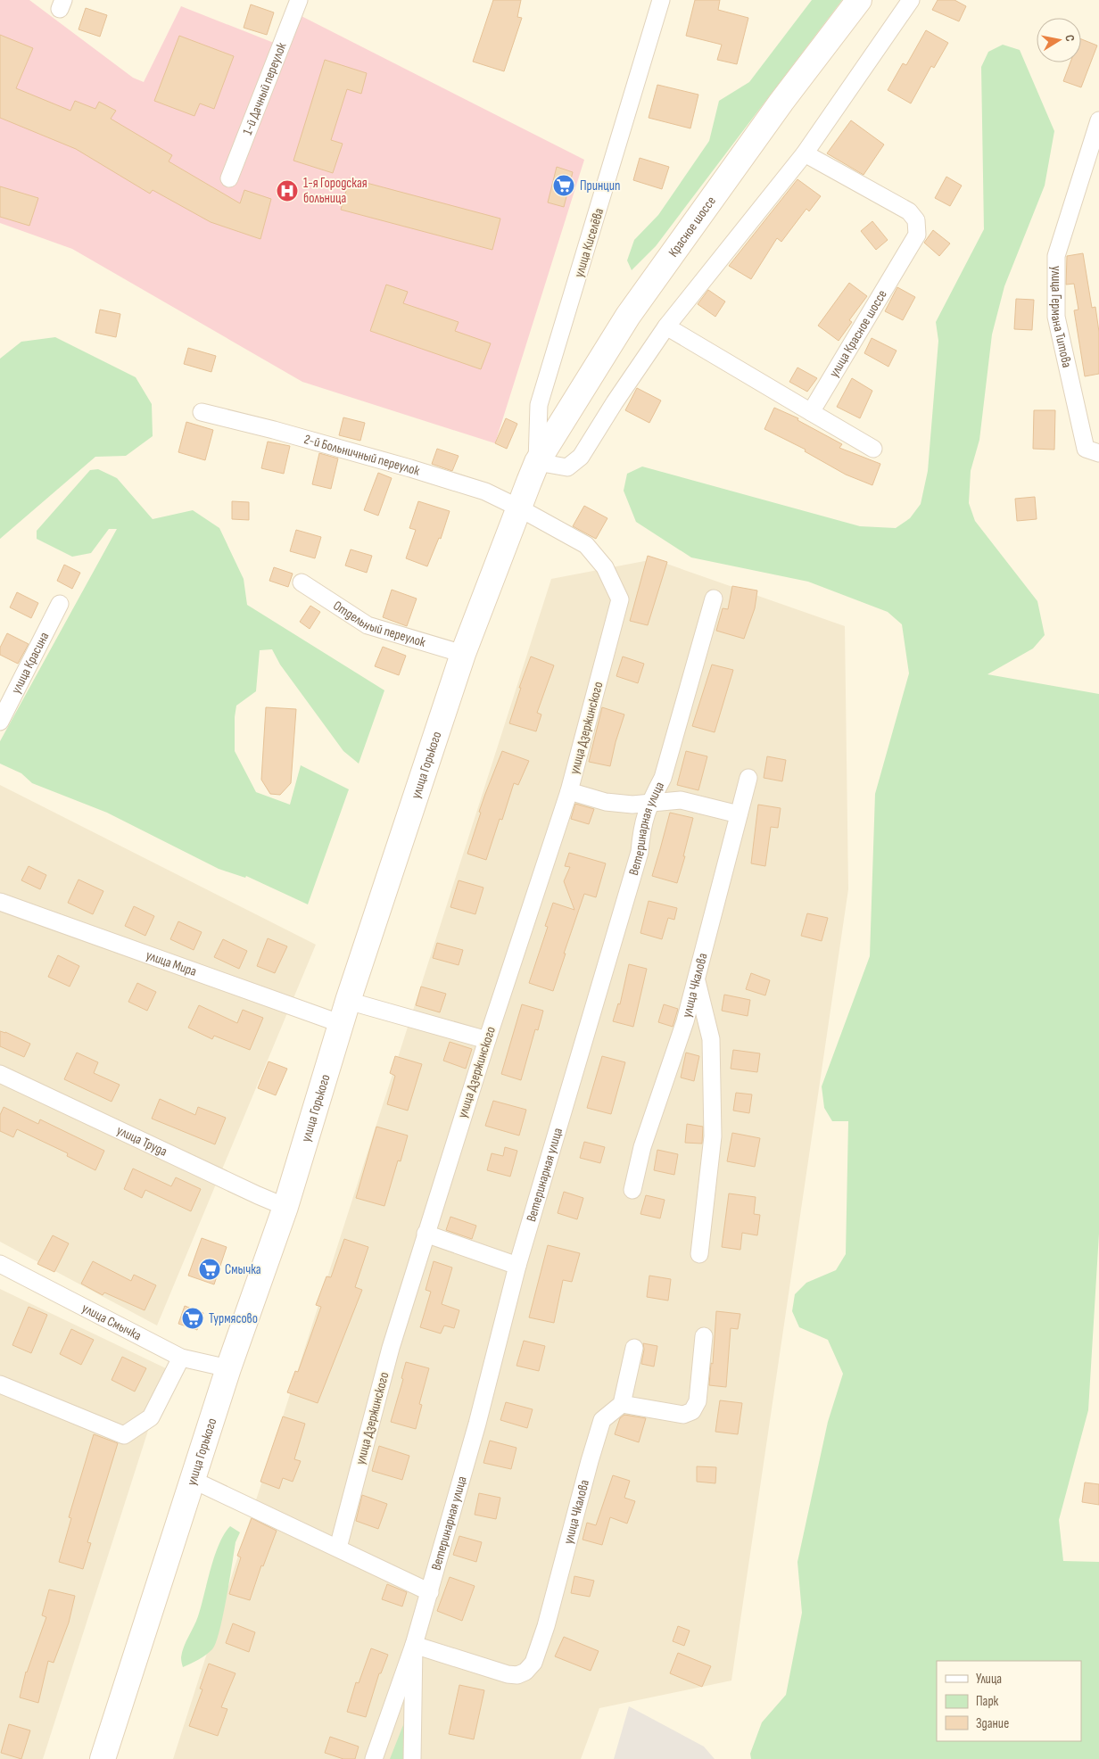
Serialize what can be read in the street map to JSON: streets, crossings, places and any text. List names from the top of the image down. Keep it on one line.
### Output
{"streets":{"main road":["Красное шоссе","улица Горького"],"street":["1-й Дачный переулок","улица Киселёва","улица Германа Титова","улица Красное шоссе","2-й Больничный переулок","Отдельный переулок","улица Красина","улица Дзержинского","Ветеринарная улица","улица Мира","улица Чкалова","улица Труда","улица Смычка"]},"crossings":[["Красное шоссе","улица Киселёва"],["Красное шоссе","улица Горького"],["улица Киселёва","улица Горького"],["2-й Больничный переулок","улица Дзержинского"],["2-й Больничный переулок","улица Горького"],["Отдельный переулок","улица Горького"],["улица Горького","улица Мира"],["улица Горького","улица Труда"],["улица Горького","улица Смычка"],["Ветеринарная улица","улица Чкалова"]],"places":{"supermarket":["Принцип","Смычка","Турмясово"],"hospital":["1-я Городская больница"]},"legend":["Улица","Парк","Здание"],"north":"right"}
